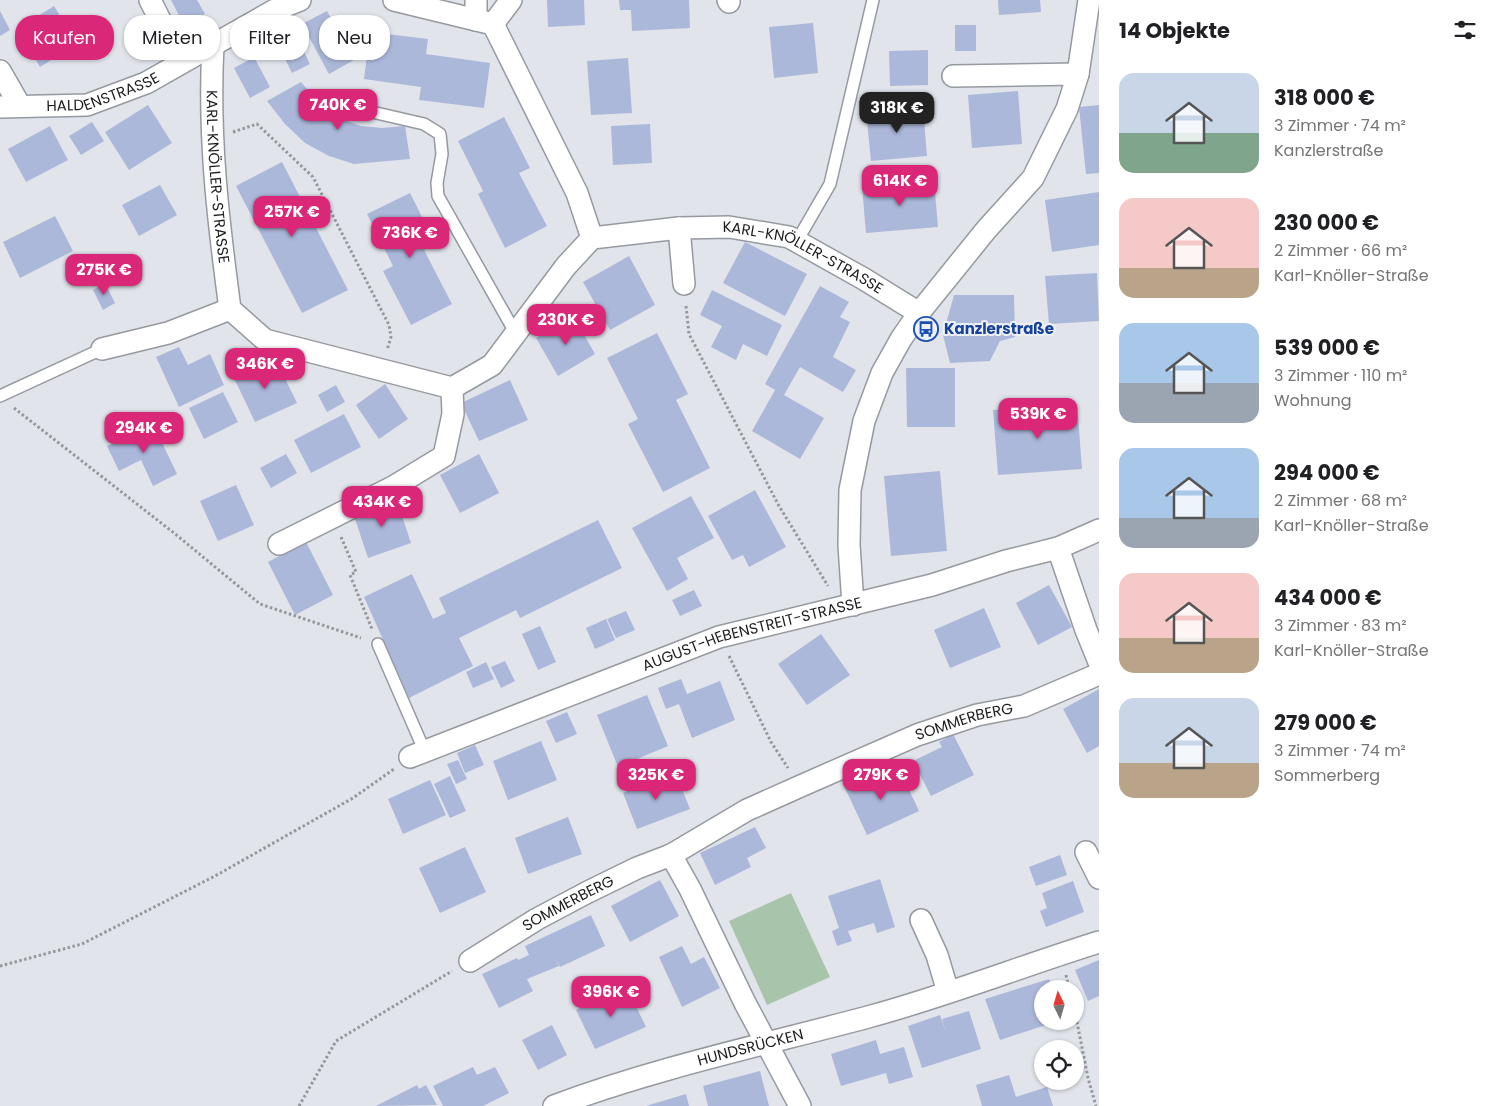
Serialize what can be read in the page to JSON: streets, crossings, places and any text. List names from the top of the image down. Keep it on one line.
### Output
{"streets":{"street":["HALDENSTRASSE","KARL-KNÖLLER-STRASSE","AUGUST-HEBENSTREIT-STRASSE","SOMMERBERG","HUNDSRÜCKEN"]},"places":{"bus stop":["Kanzlerstraße"]},"north":"top","page":{"heading":"14 Objekte","chip":["Kaufen","Mieten","Filter","Neu"],"list":[{"name":"318 000 €","note":"3 Zimmer · 74 m² · Kanzlerstraße"},{"name":"230 000 €","note":"2 Zimmer · 66 m² · Karl-Knöller-Straße"},{"name":"539 000 €","note":"3 Zimmer · 110 m² · Wohnung"},{"name":"294 000 €","note":"2 Zimmer · 68 m² · Karl-Knöller-Straße"},{"name":"434 000 €","note":"3 Zimmer · 83 m² · Karl-Knöller-Straße"},{"name":"279 000 €","note":"3 Zimmer · 74 m² · Sommerberg"}],"price":["740K €","318K €","614K €","257K €","736K €","275K €","230K €","346K €","539K €","294K €","434K €","325K €","279K €","396K €"]}}
